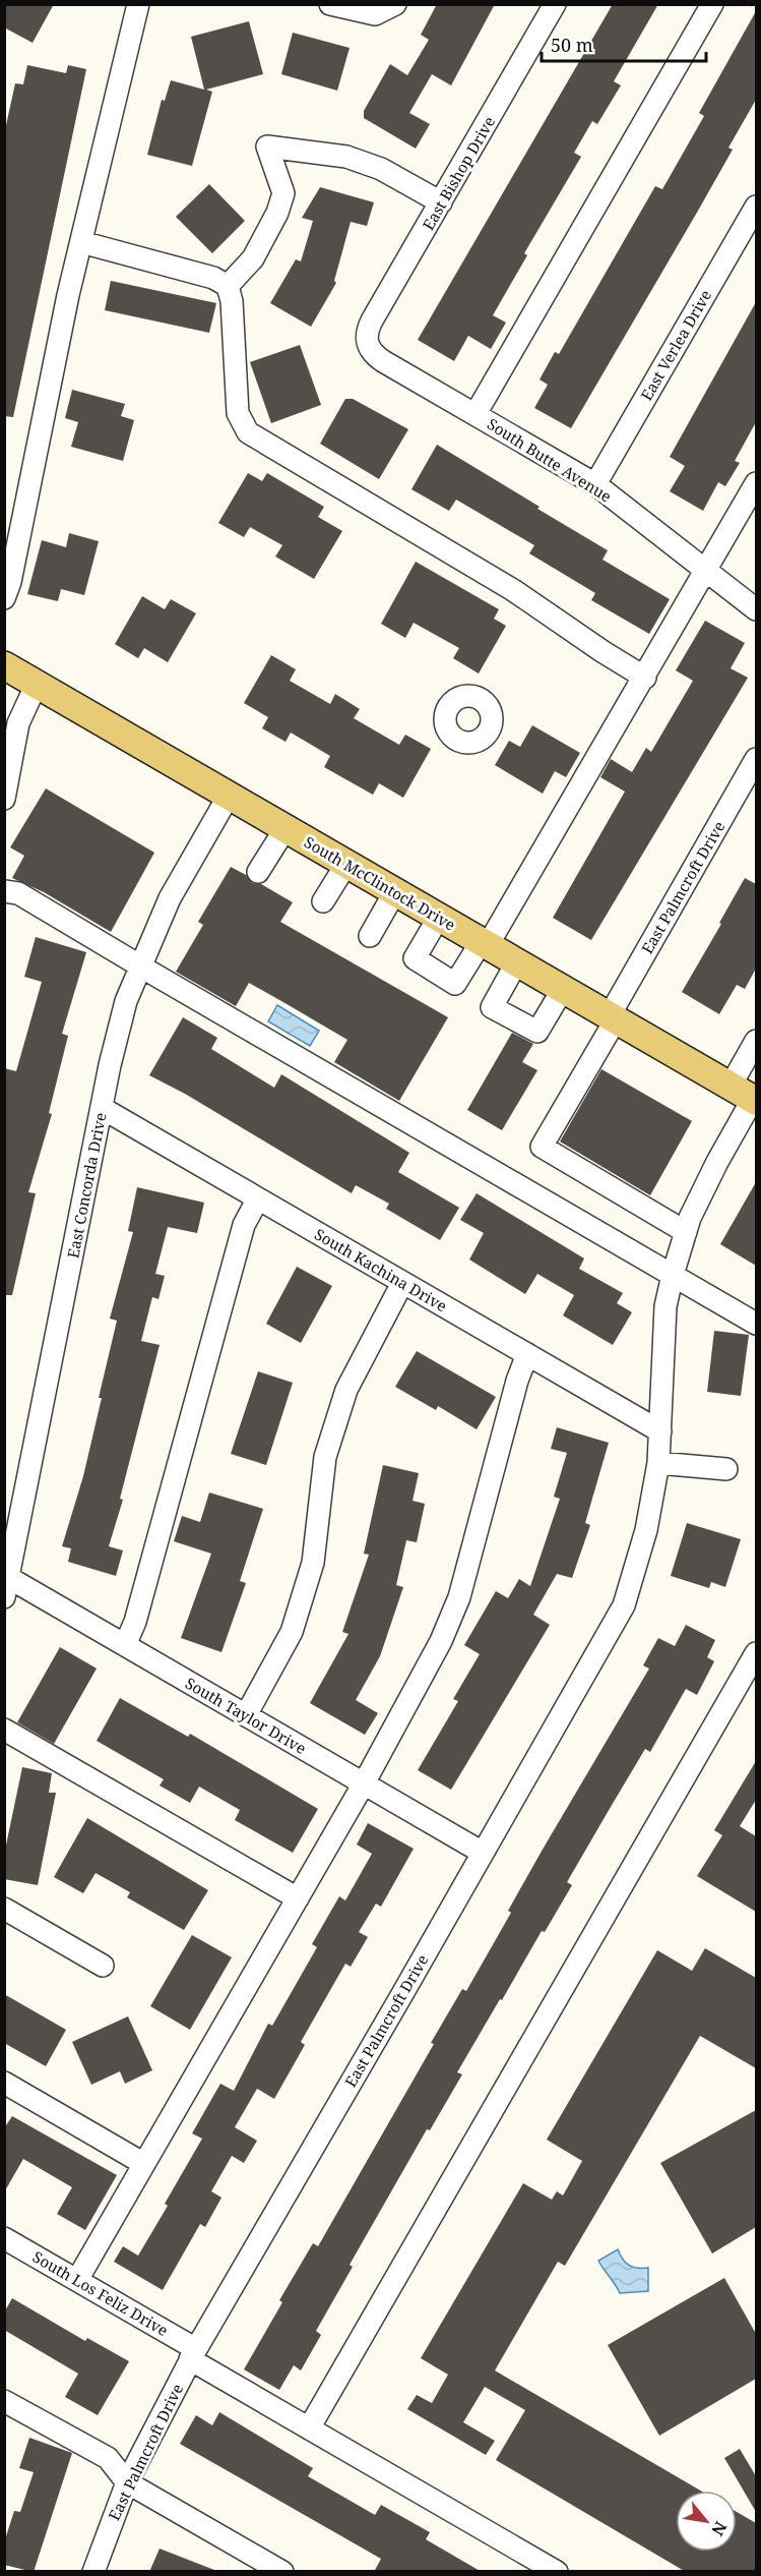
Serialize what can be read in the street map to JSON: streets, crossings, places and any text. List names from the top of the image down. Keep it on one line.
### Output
{"streets":{"main road":["South McClintock Drive"],"street":["East Bishop Drive","East Verlea Drive","South Butte Avenue","East Palmcroft Drive","East Concorda Drive","South Kachina Drive","South Taylor Drive","South Los Feliz Drive"]},"crossings":[["East Bishop Drive","South Butte Avenue"],["East Verlea Drive","South Butte Avenue"],["South McClintock Drive","East Palmcroft Drive"],["South McClintock Drive","East Concorda Drive"],["East Palmcroft Drive","South Kachina Drive"],["East Palmcroft Drive","South Taylor Drive"],["East Palmcroft Drive","South Los Feliz Drive"],["East Concorda Drive","South Kachina Drive"],["East Concorda Drive","South Taylor Drive"]],"scale_bar":"50 m","north":"bottom right"}
